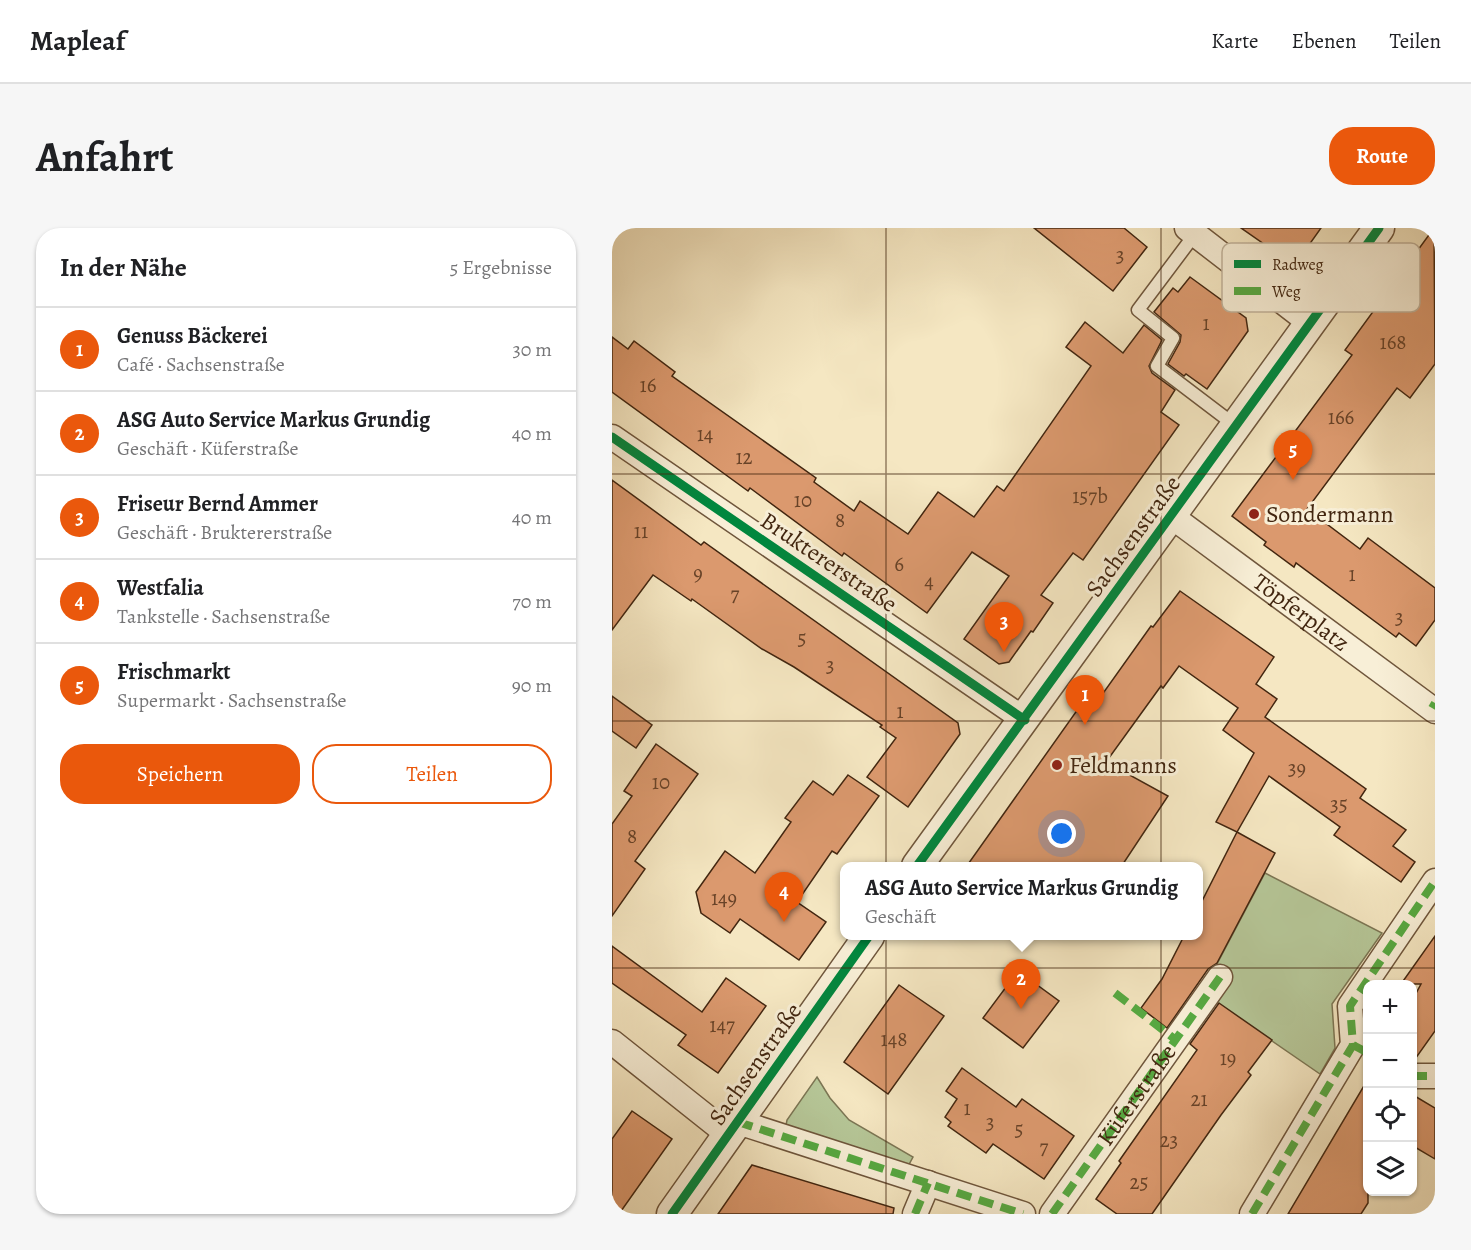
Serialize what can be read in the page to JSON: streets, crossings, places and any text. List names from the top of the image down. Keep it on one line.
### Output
{"streets":{"street":["Sachsenstraße","Bruktererstraße","Töpferplatz","Küferstraße"]},"crossings":[["Sachsenstraße","Bruktererstraße"],["Sachsenstraße","Töpferplatz"]],"places":["Sondermann","Feldmanns"],"house_numbers":["3","1","168","16","166","14","12","157b","10","8","11","6","9","1","4","7","3","5","3","1","39","10","35","8","149","147","148","19","21","1","3","5","23","7","25"],"legend":["Radweg","Weg"],"page":{"header":"Mapleaf","nav":["Karte","Ebenen","Teilen"],"buttons":["Route",["Speichern","Teilen"]],"title":"Anfahrt","heading":["In der Nähe","5 Ergebnisse"],"list":[{"mark":"1","name":"Genuss Bäckerei","note":"Café · Sachsenstraße","value":"30 m"},{"mark":"2","name":"ASG Auto Service Markus Grundig","note":"Geschäft · Küferstraße","value":"40 m"},{"mark":"3","name":"Friseur Bernd Ammer","note":"Geschäft · Bruktererstraße","value":"40 m"},{"mark":"4","name":"Westfalia","note":"Tankstelle · Sachsenstraße","value":"70 m"},{"mark":"5","name":"Frischmarkt","note":"Supermarkt · Sachsenstraße","value":"90 m"}],"pins":["5","3","1","4","2"],"popup":["ASG Auto Service Markus Grundig","Geschäft"],"map_buttons":["+","−"]}}
